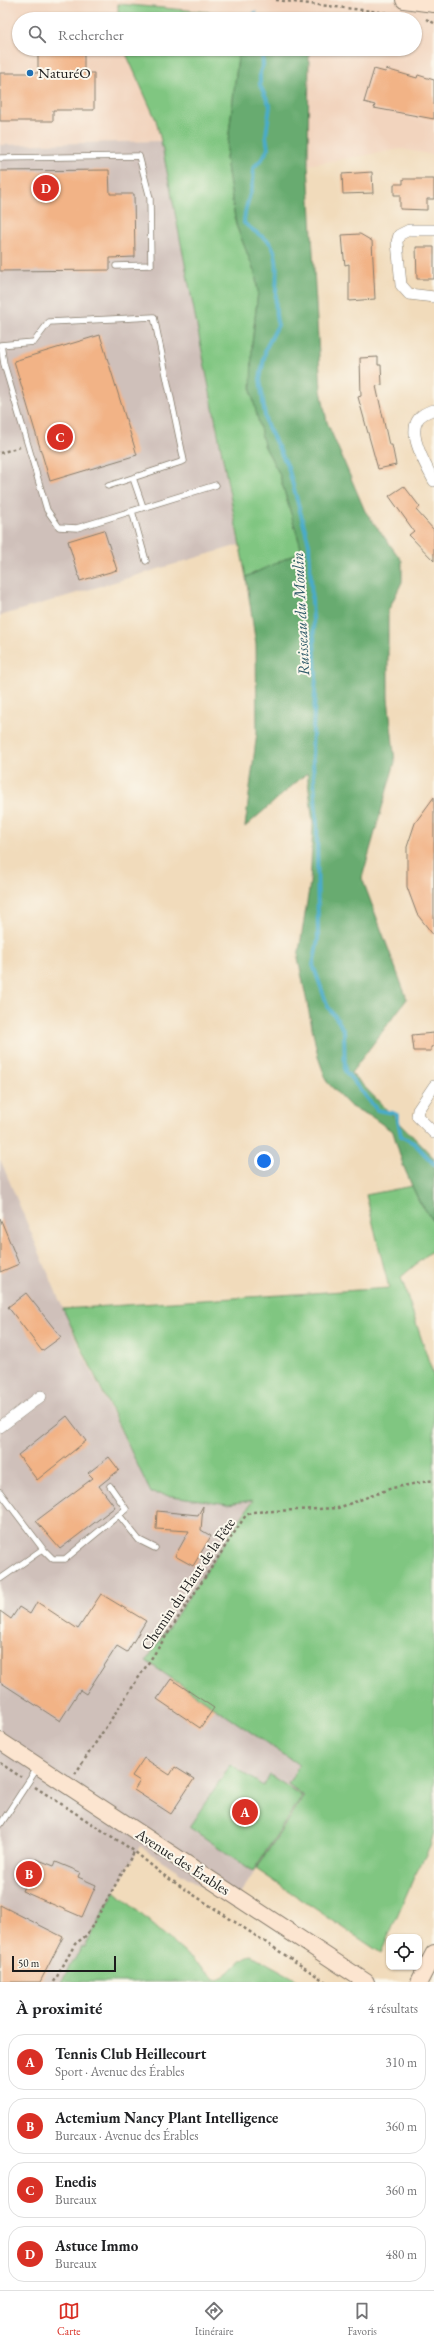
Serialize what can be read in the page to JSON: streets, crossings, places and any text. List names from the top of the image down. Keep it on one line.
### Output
{"streets":{"street":["Avenue des Érables"],"path":["Chemin du Haut de la Fête"]},"crossings":[["Chemin du Haut de la Fête","Avenue des Érables"]],"water":["Ruisseau du Moulin"],"places":["NaturéO"],"scale_bar":"50 m","page":{"search":"Rechercher","pins":["D","C","A","B"],"scale":"50 m","heading":["À proximité","4 résultats"],"list":[{"mark":"A","name":"Tennis Club Heillecourt","note":"Sport · Avenue des Érables","value":"310 m"},{"mark":"B","name":"Actemium Nancy Plant Intelligence","note":"Bureaux · Avenue des Érables","value":"360 m"},{"mark":"C","name":"Enedis","note":"Bureaux","value":"360 m"},{"mark":"D","name":"Astuce Immo","note":"Bureaux","value":"480 m"}],"nav":["Carte","Itinéraire","Favoris"]}}
